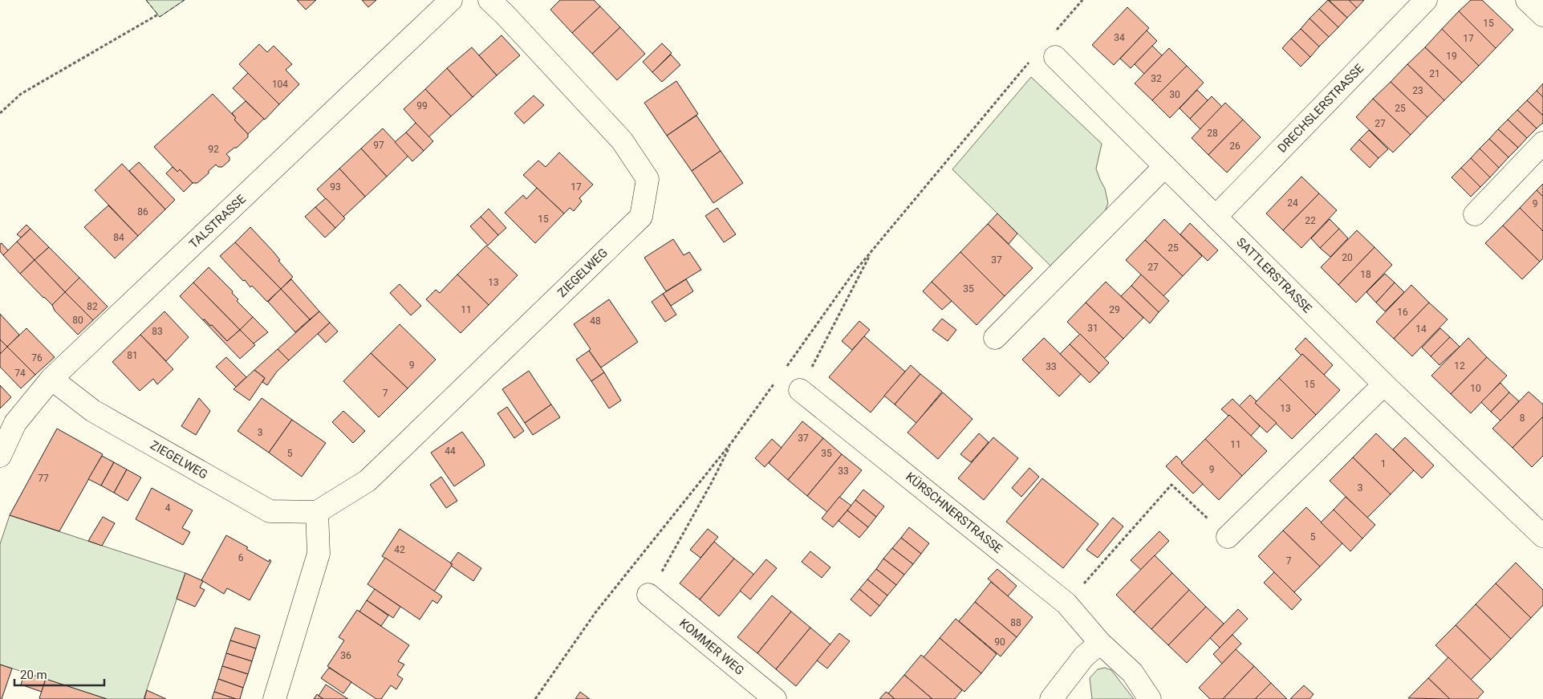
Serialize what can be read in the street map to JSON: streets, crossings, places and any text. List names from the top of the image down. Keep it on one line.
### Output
{"streets":{"street":["DRECHSLERSTRASSE","TALSTRASSE","ZIEGELWEG","SATTLERSTRASSE","KÜRSCHNERSTRASSE","KOMMER WEG"]},"crossings":[["DRECHSLERSTRASSE","SATTLERSTRASSE"],["TALSTRASSE","ZIEGELWEG"]],"house_numbers":["15","34","17","19","21","32","104","23","30","99","25","27","28","97","26","92","93","17","24","9","86","15","22","84","25","20","37","27","18","13","35","82","11","29","16","80","48","31","14","83","81","76","9","12","33","74","15","10","7","13","8","3","37","11","44","5","35","1","9","33","77","3","4","5","42","6","7","88","90","36"],"scale_bar":"20 m"}
